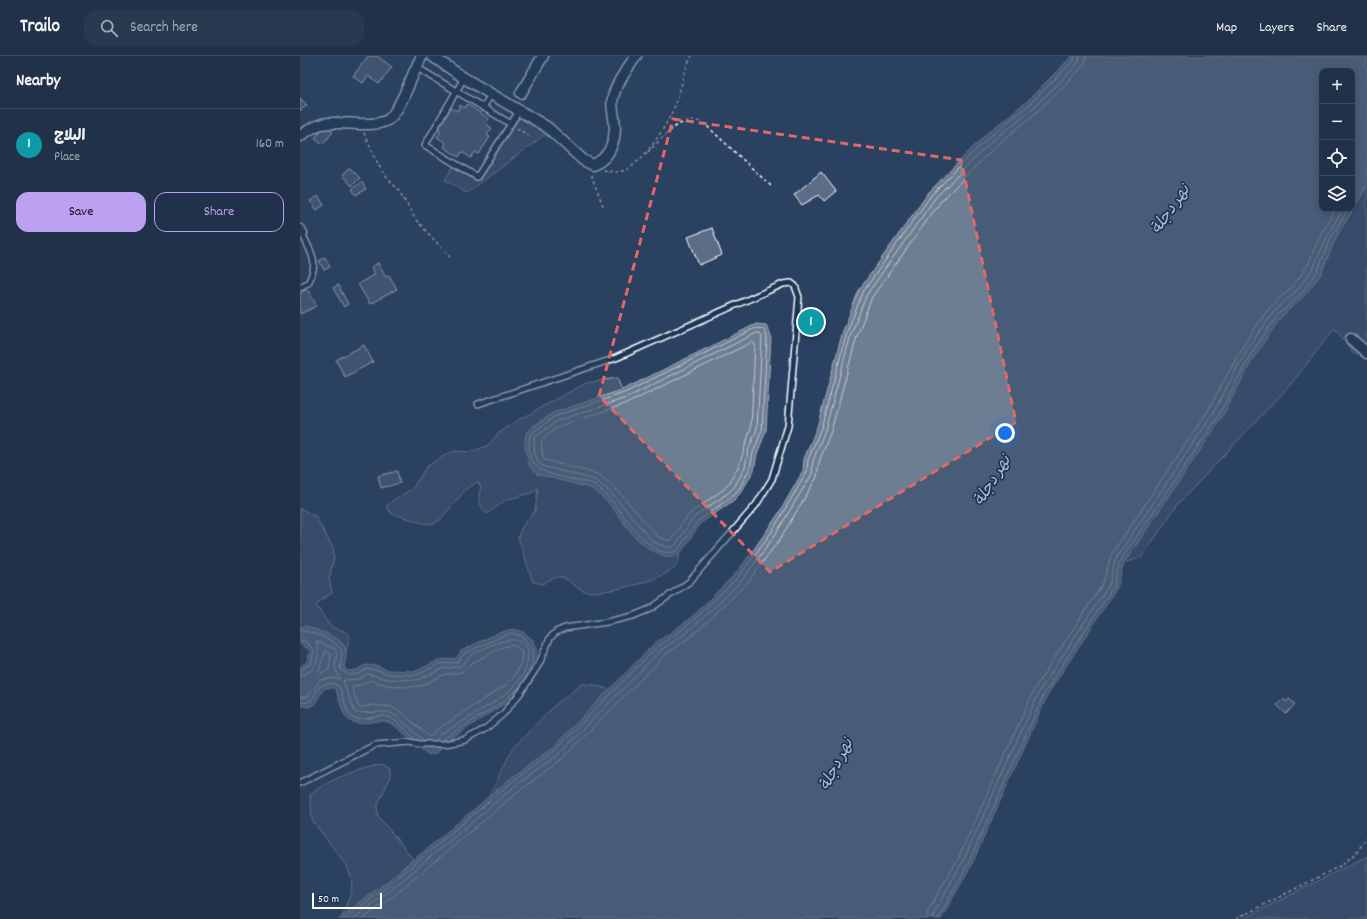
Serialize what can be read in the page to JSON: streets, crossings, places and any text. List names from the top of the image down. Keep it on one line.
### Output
{"water":["نهر دجلة"],"scale_bar":"50 m","page":{"header":"Trailo","search":"Search here","nav":["Map","Layers","Share"],"heading":"Nearby","map_buttons":["+","−"],"list":[{"mark":"1","name":"البلاج","note":"Place","value":"160 m"}],"buttons":["Save","Share"],"pins":"1","scale":"50 m"}}
